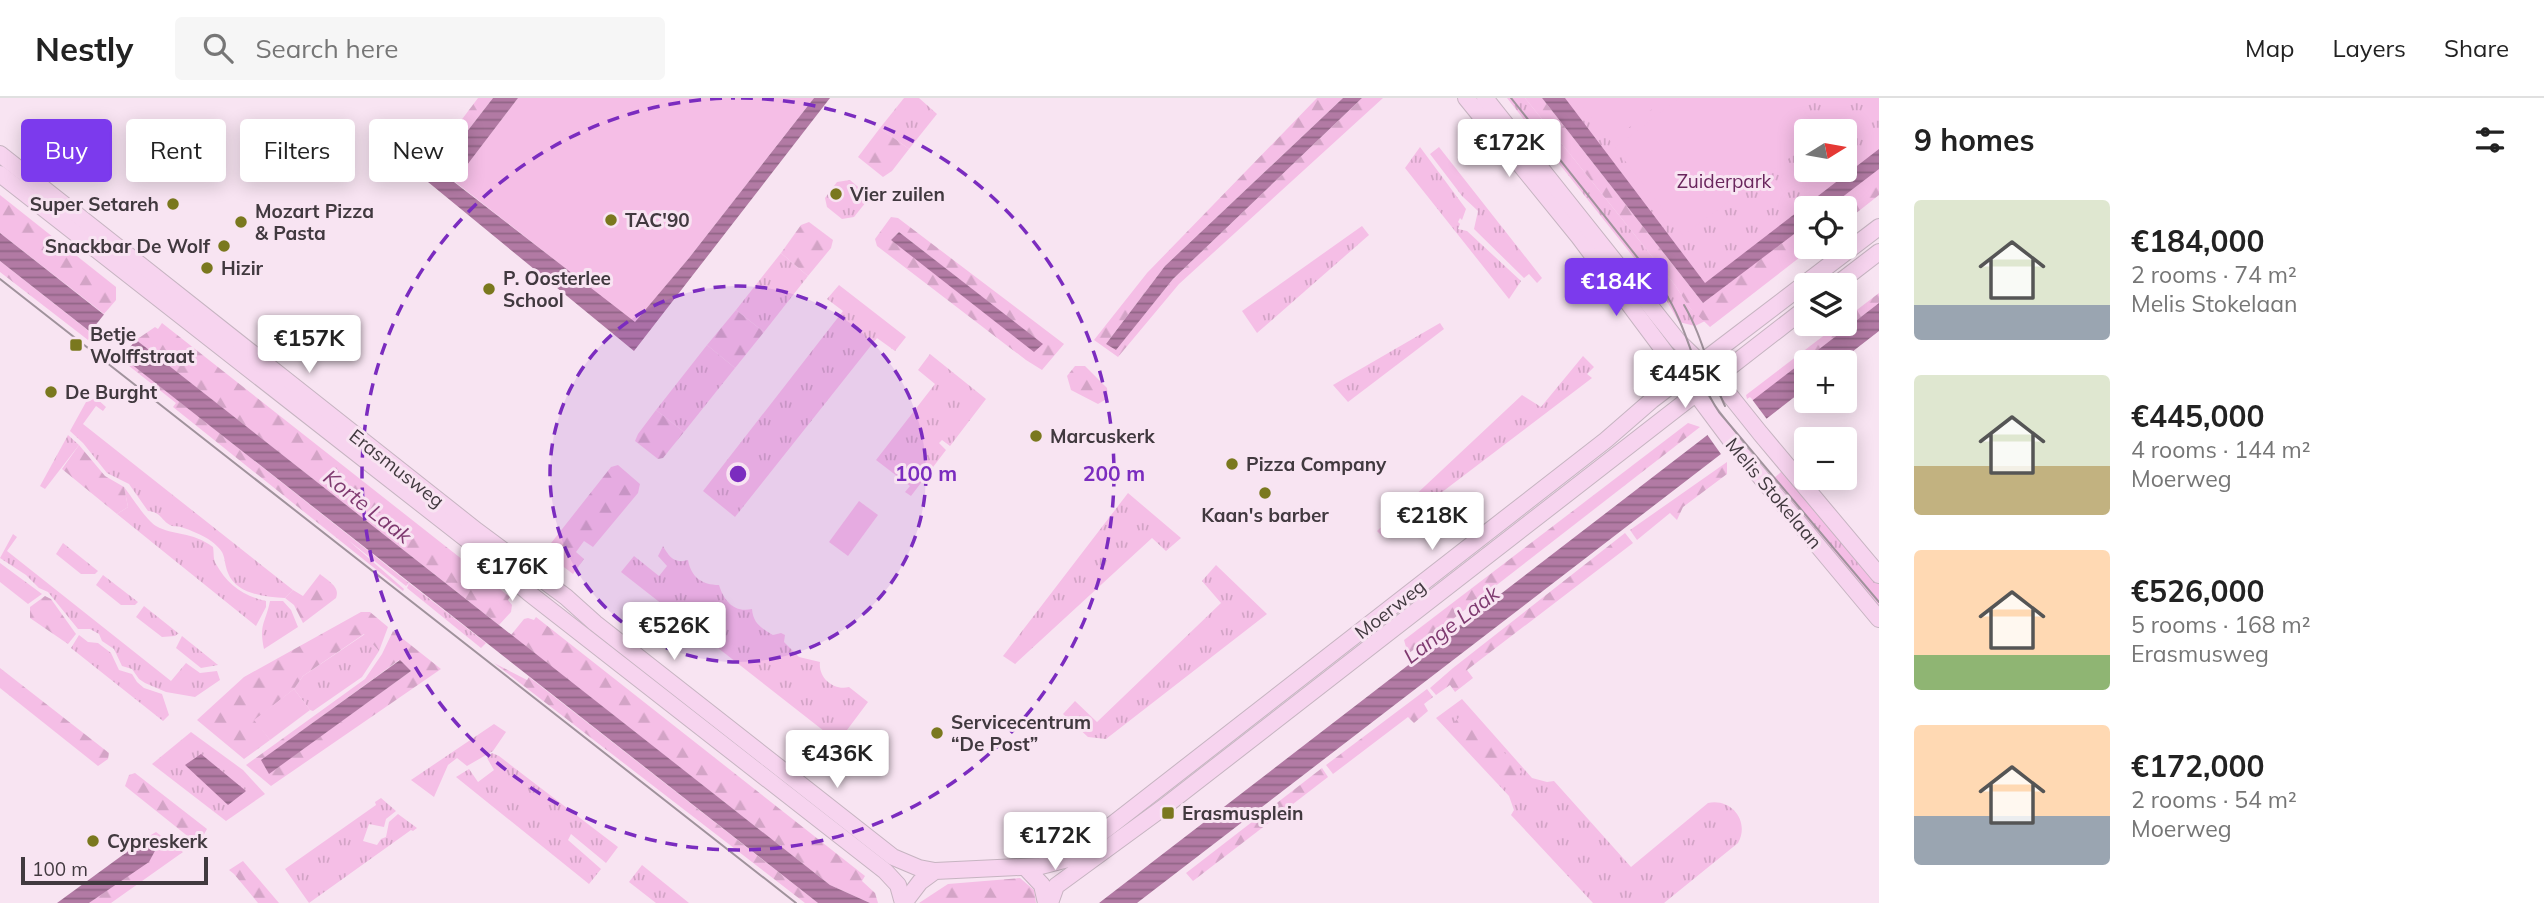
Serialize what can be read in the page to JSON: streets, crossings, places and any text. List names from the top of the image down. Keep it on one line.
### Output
{"streets":{"main road":["Erasmusweg","Melis Stokelaan","Moerweg"]},"crossings":[["Melis Stokelaan","Moerweg"]],"water":["Korte Laak","Lange Laak"],"parks":["Zuiderpark"],"places":{"other":["Vier zuilen","Super Setareh","TAC'90","Mozart Pizza & Pasta","Snackbar De Wolf","Hizir","P. Oosterlee School","De Burght","Marcuskerk","Pizza Company","Kaan's barber","Servicecentrum “De Post”","Cypreskerk"],"transit":["Betje Wolffstraat","Erasmusplein"]},"scale_bar":"100 m","north":"right","page":{"header":"Nestly","search":"Search here","nav":["Map","Layers","Share"],"heading":"9 homes","map_buttons":["+","−"],"price":["€172K","€184K","€157K","€445K","€218K","€176K","€526K","€436K","€172K"],"chip":["Buy","Rent","Filters","New"],"list":[{"name":"€184,000","note":"2 rooms · 74 m² · Melis Stokelaan"},{"name":"€445,000","note":"4 rooms · 144 m² · Moerweg"},{"name":"€526,000","note":"5 rooms · 168 m² · Erasmusweg"},{"name":"€172,000","note":"2 rooms · 54 m² · Moerweg"}],"scale":"100 m"},"rings":["100 m","200 m"]}
